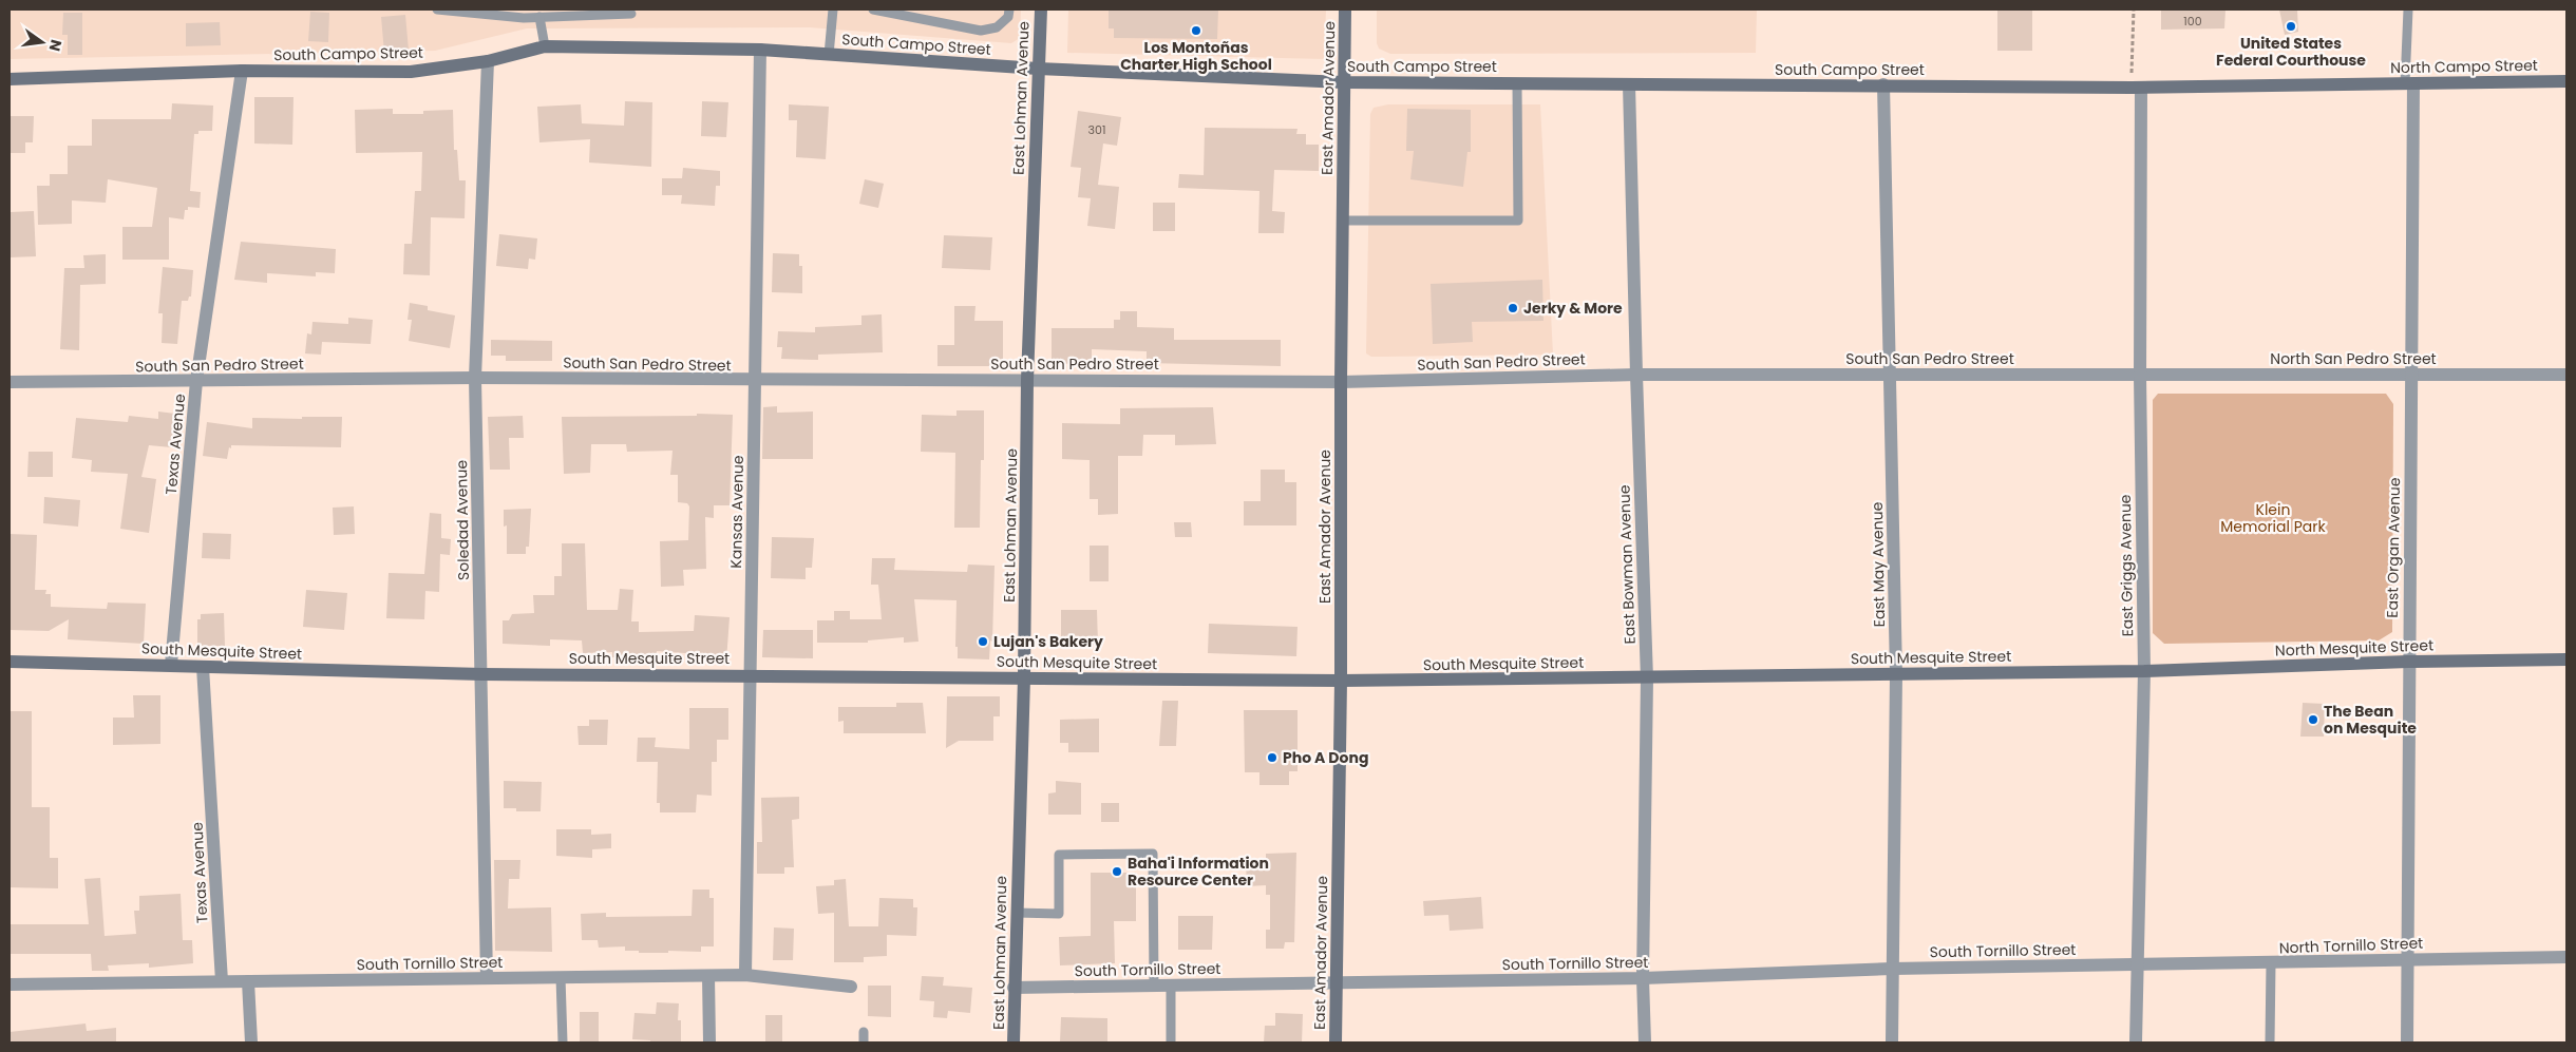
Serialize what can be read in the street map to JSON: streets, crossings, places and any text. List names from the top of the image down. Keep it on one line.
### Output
{"streets":{"street":["South Campo Street","North Campo Street","East Lohman Avenue","East Amador Avenue","South San Pedro Street","North San Pedro Street","Texas Avenue","Kansas Avenue","Soledad Avenue","East Organ Avenue","East Bowman Avenue","East May Avenue","East Griggs Avenue","North Mesquite Street","South Mesquite Street","North Tornillo Street","South Tornillo Street"]},"crossings":[["South Campo Street","North Campo Street"],["South Campo Street","East Lohman Avenue"],["South Campo Street","East Amador Avenue"],["South Campo Street","Texas Avenue"],["South Campo Street","Kansas Avenue"],["South Campo Street","Soledad Avenue"],["South Campo Street","East Bowman Avenue"],["South Campo Street","East May Avenue"],["South Campo Street","East Griggs Avenue"],["North Campo Street","East Organ Avenue"],["North Campo Street","East Griggs Avenue"],["East Lohman Avenue","South San Pedro Street"],["East Lohman Avenue","South Mesquite Street"],["East Lohman Avenue","South Tornillo Street"],["East Amador Avenue","South San Pedro Street"],["East Amador Avenue","South Mesquite Street"],["East Amador Avenue","South Tornillo Street"],["South San Pedro Street","North San Pedro Street"],["South San Pedro Street","Texas Avenue"],["South San Pedro Street","Kansas Avenue"],["South San Pedro Street","Soledad Avenue"],["South San Pedro Street","East Bowman Avenue"],["South San Pedro Street","East May Avenue"],["South San Pedro Street","East Griggs Avenue"],["North San Pedro Street","East Organ Avenue"],["North San Pedro Street","East Griggs Avenue"],["Texas Avenue","South Mesquite Street"],["Texas Avenue","South Tornillo Street"],["Kansas Avenue","South Mesquite Street"],["Kansas Avenue","South Tornillo Street"],["Soledad Avenue","South Mesquite Street"],["Soledad Avenue","South Tornillo Street"],["East Organ Avenue","North Mesquite Street"],["East Organ Avenue","North Tornillo Street"],["East Bowman Avenue","South Mesquite Street"],["East Bowman Avenue","South Tornillo Street"],["East May Avenue","South Mesquite Street"],["East May Avenue","South Tornillo Street"],["East Griggs Avenue","North Mesquite Street"],["East Griggs Avenue","South Mesquite Street"],["East Griggs Avenue","North Tornillo Street"],["East Griggs Avenue","South Tornillo Street"],["North Mesquite Street","South Mesquite Street"],["North Tornillo Street","South Tornillo Street"]],"parks":["Klein Memorial Park"],"places":["United States Federal Courthouse","Los Montoñas Charter High School","Jerky & More","Lujan's Bakery","The Bean on Mesquite","Pho A Dong","Baha'i Information Resource Center"],"house_numbers":["100","301"],"north":"right"}
